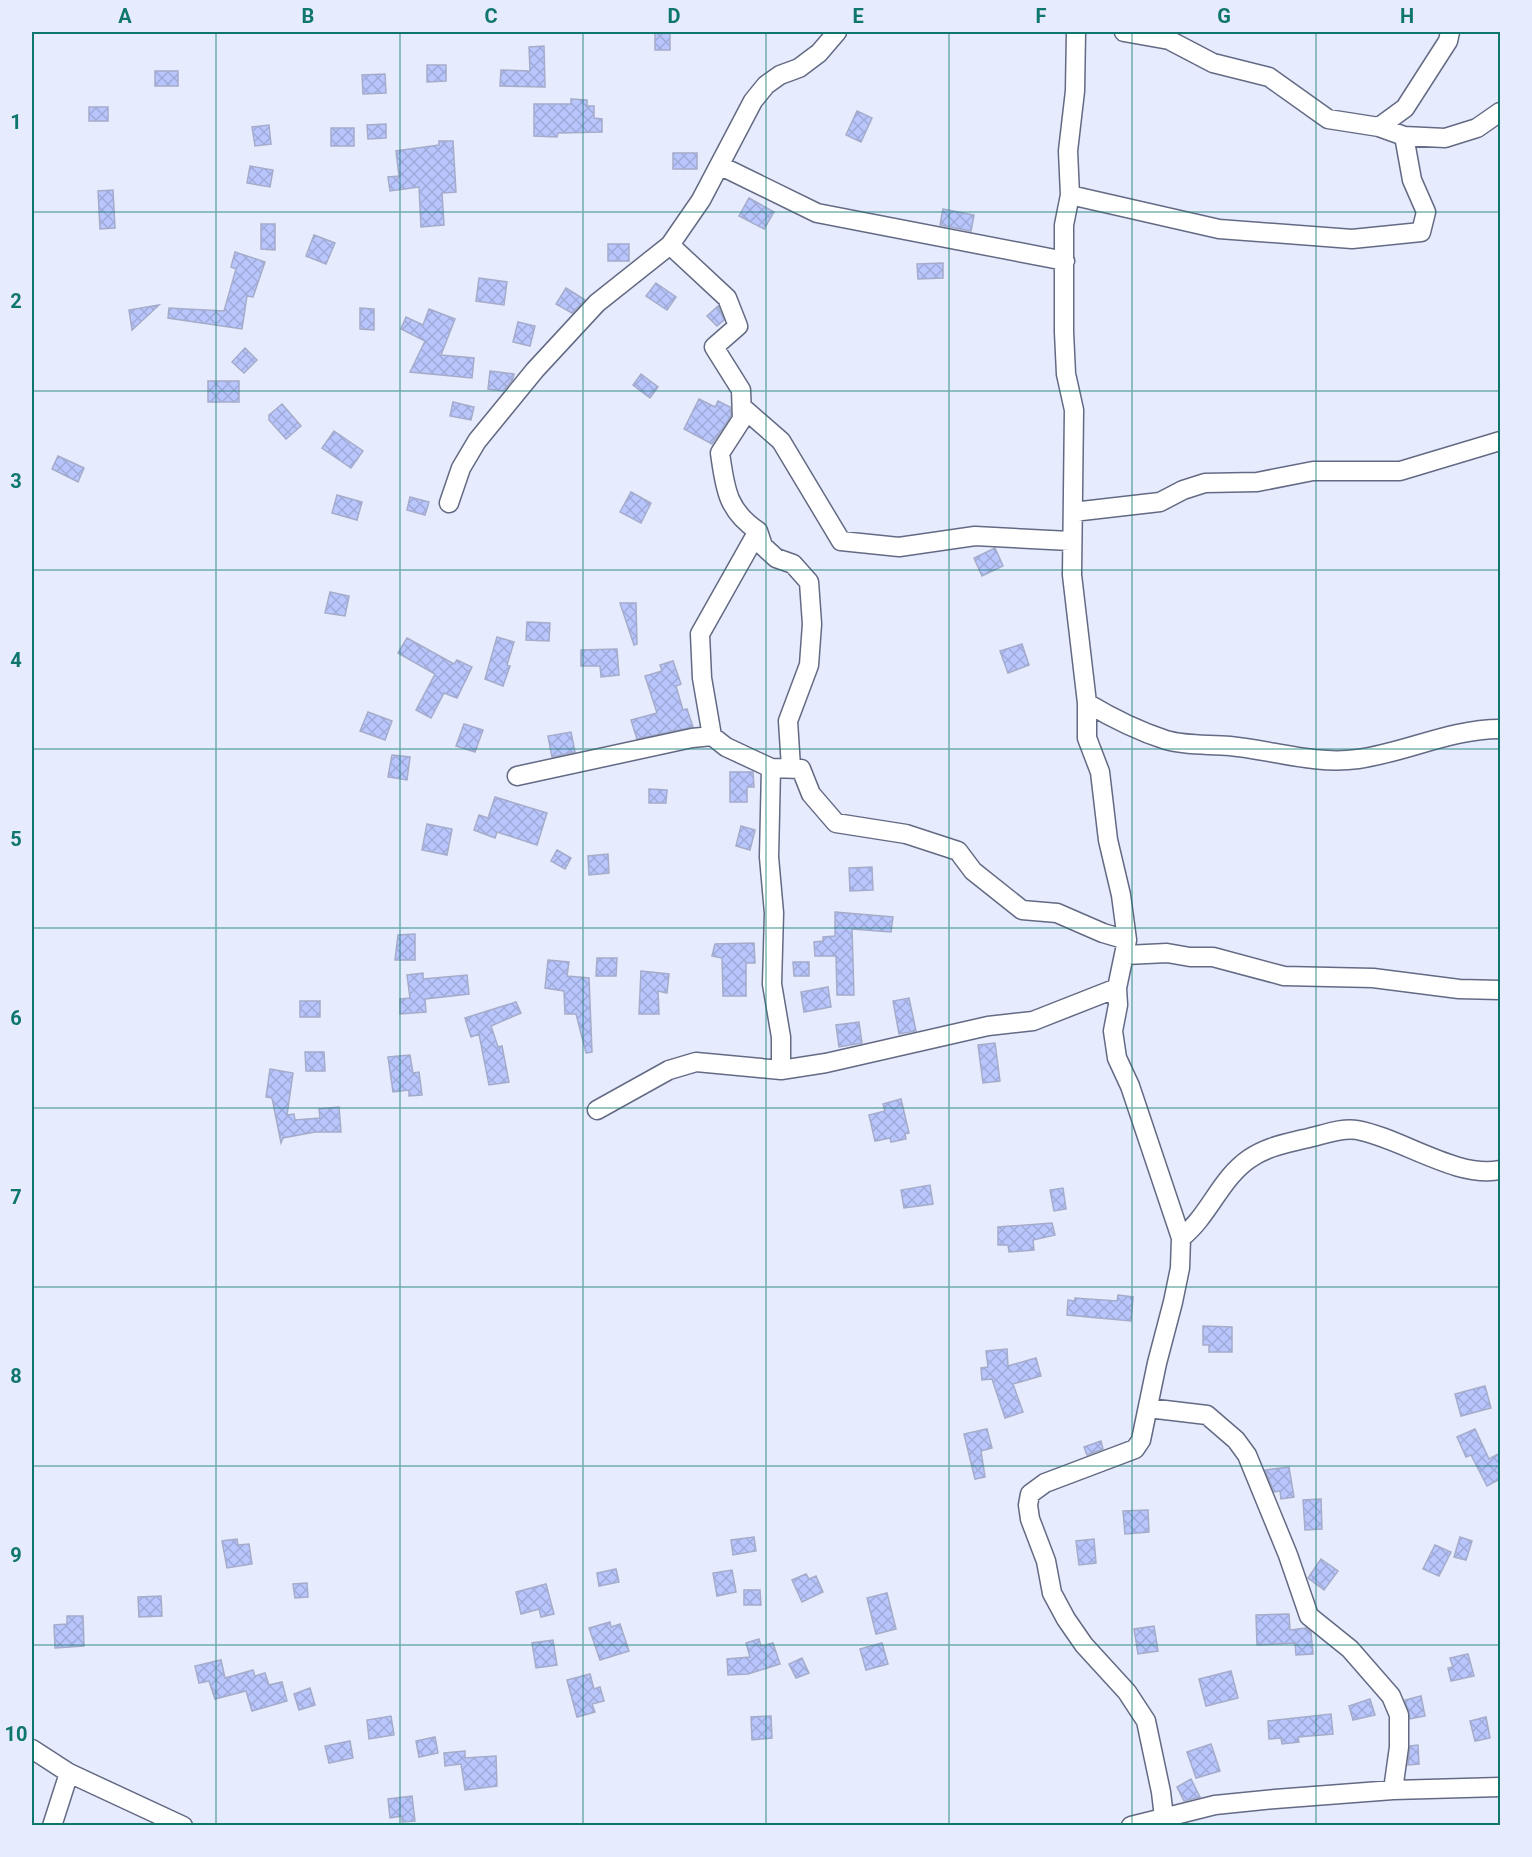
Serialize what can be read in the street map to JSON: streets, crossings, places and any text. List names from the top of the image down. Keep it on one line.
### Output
{"grid":{"columns":["A","B","C","D","E","F","G","H"],"rows":["1","2","3","4","5","6","7","8","9","10"]}}
